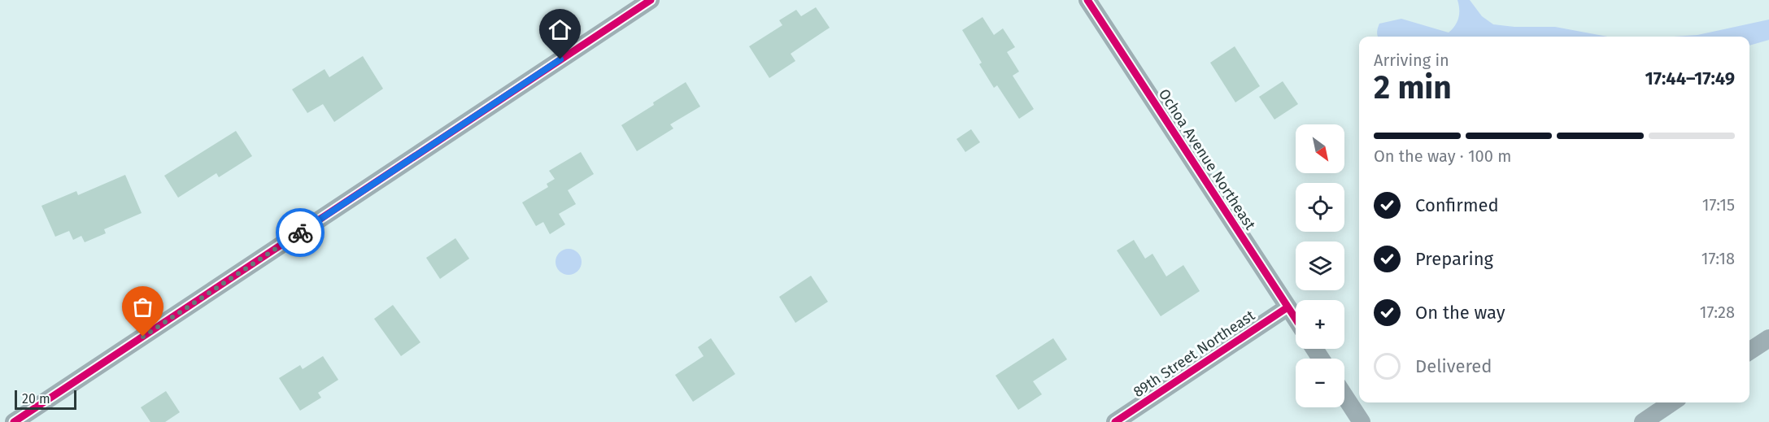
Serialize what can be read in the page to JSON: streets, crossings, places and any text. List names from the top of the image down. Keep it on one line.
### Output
{"streets":{"street":["Ochoa Avenue Northeast","89th Street Northeast"]},"crossings":[["Ochoa Avenue Northeast","89th Street Northeast"]],"scale_bar":"20 m","north":"bottom right","page":{"heading":["2 min","Arriving in","17:44–17:49"],"bar":"On the way · 100 m","map_buttons":["+","−"],"list":[["Confirmed","17:15"],["Preparing","17:18"],["On the way","17:28"],"Delivered"],"scale":"20 m"}}
